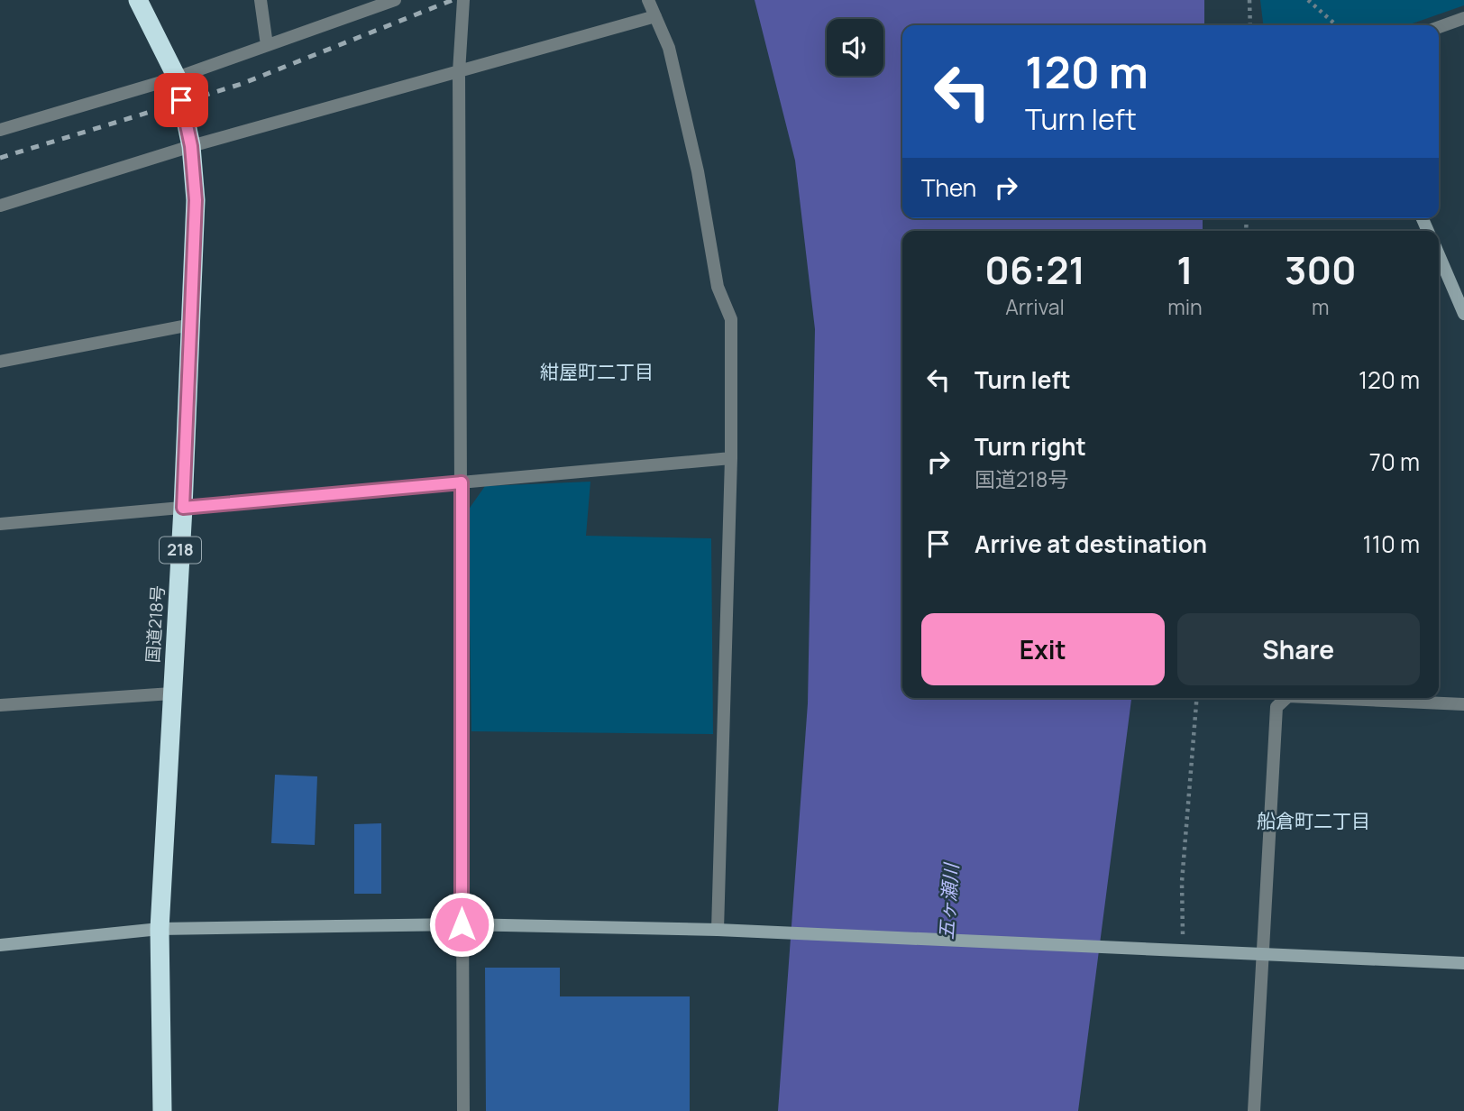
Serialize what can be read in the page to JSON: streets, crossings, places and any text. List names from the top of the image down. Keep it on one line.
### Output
{"streets":{"highway":["218","国道218号"]},"districts":["紺屋町二丁目","船倉町二丁目"],"water":["五ヶ瀬川"],"page":{"turn":["120 m","Turn left"],"then":"Then","eta":["06:21","Arrival","1","min","300","m"],"list":[{"name":"Turn left","value":"120 m"},{"name":"Turn right","note":"国道218号","value":"70 m"},{"name":"Arrive at destination","value":"110 m"}],"buttons":["Exit","Share"]}}
